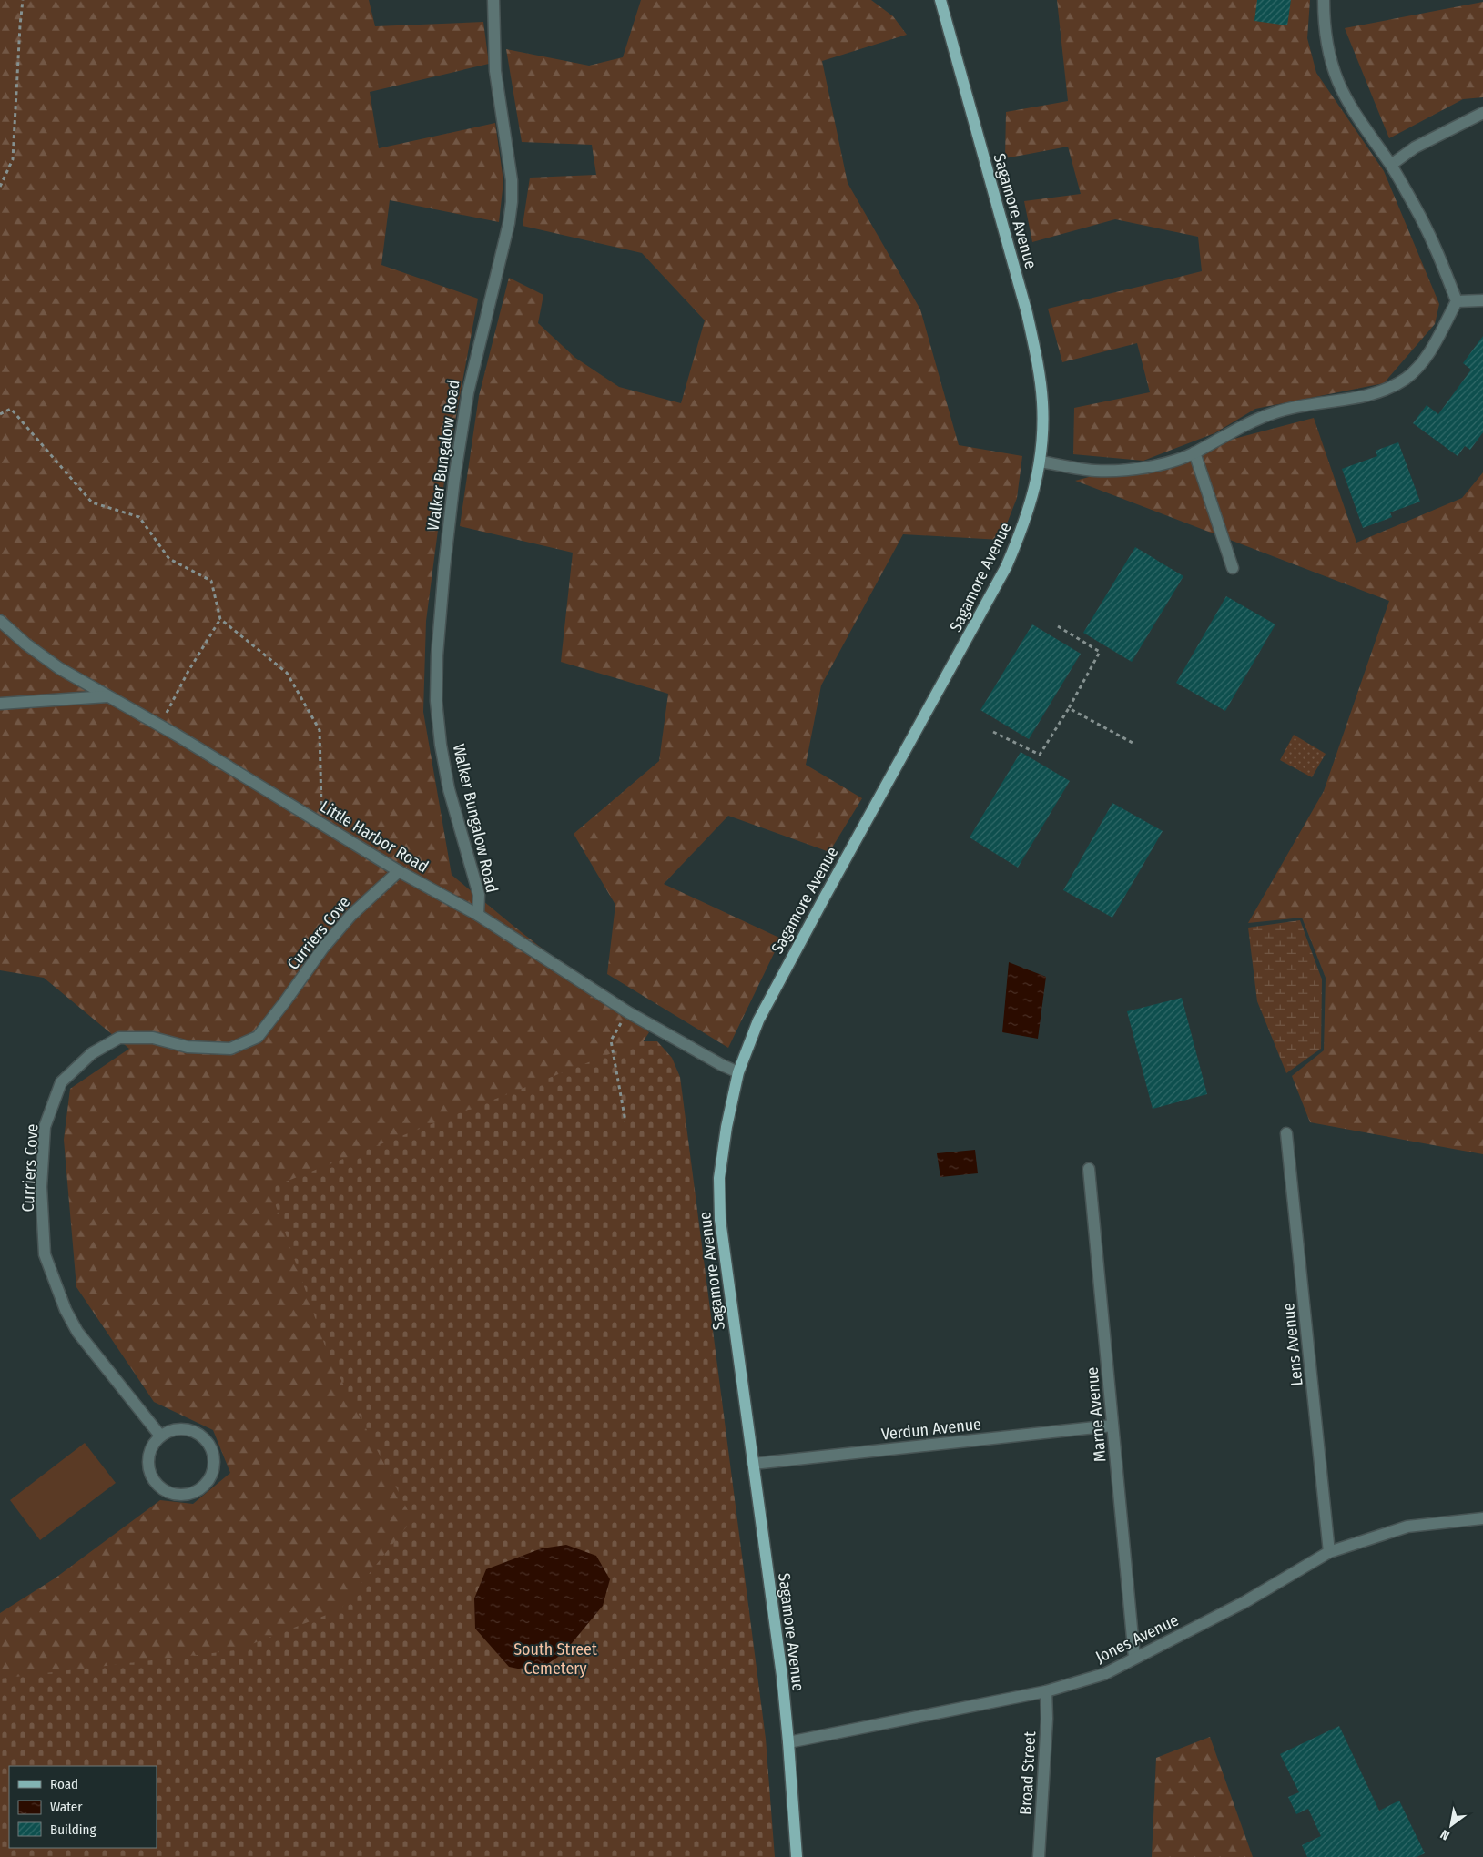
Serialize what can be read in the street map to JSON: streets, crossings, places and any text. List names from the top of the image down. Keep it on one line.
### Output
{"streets":{"main road":["Sagamore Avenue"],"street":["Walker Bungalow Road","Little Harbor Road","Curriers Cove","Lens Avenue","Marne Avenue","Verdun Avenue","Jones Avenue","Broad Street"]},"crossings":[["Sagamore Avenue","Little Harbor Road"],["Sagamore Avenue","Verdun Avenue"],["Sagamore Avenue","Jones Avenue"],["Walker Bungalow Road","Little Harbor Road"],["Little Harbor Road","Curriers Cove"],["Lens Avenue","Jones Avenue"],["Marne Avenue","Verdun Avenue"],["Marne Avenue","Jones Avenue"],["Jones Avenue","Broad Street"]],"parks":["South Street Cemetery"],"legend":["Road","Water","Building"],"north":"bottom left"}
